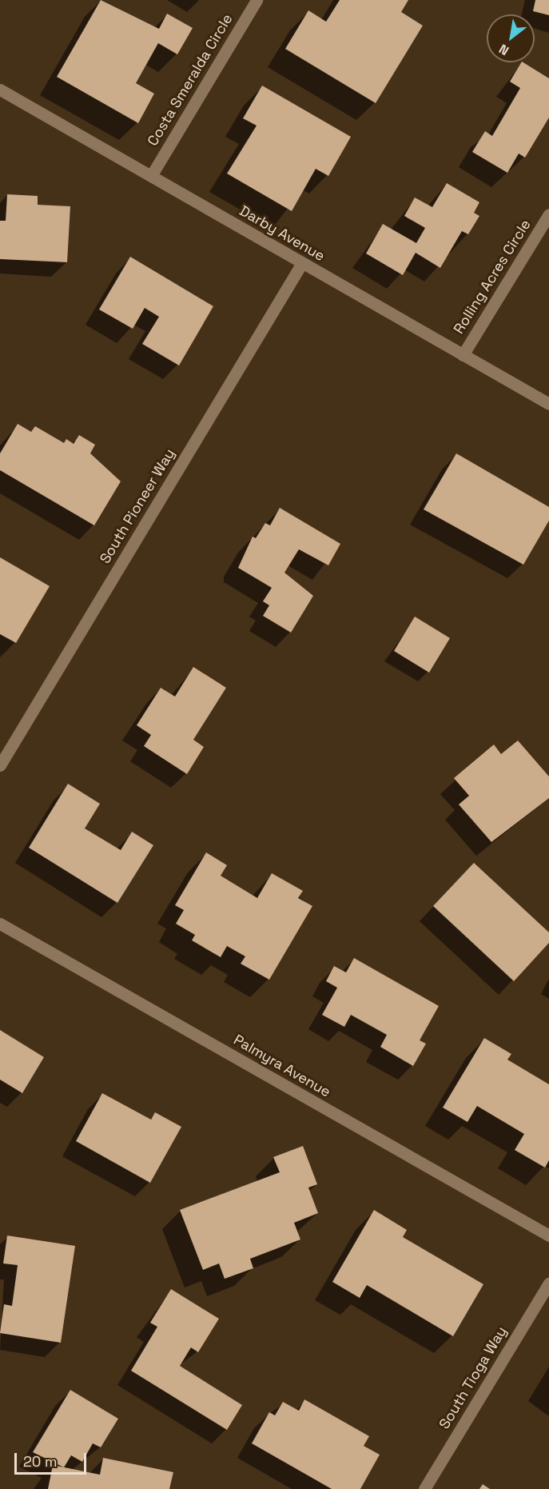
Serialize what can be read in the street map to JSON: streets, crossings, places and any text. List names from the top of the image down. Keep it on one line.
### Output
{"streets":{"street":["Costa Smeralda Circle","Darby Avenue","Rolling Acres Circle","South Pioneer Way","Palmyra Avenue","South Tioga Way"]},"crossings":[["Costa Smeralda Circle","Darby Avenue"],["Darby Avenue","Rolling Acres Circle"],["Darby Avenue","South Pioneer Way"]],"scale_bar":"20 m","north":"bottom left"}
